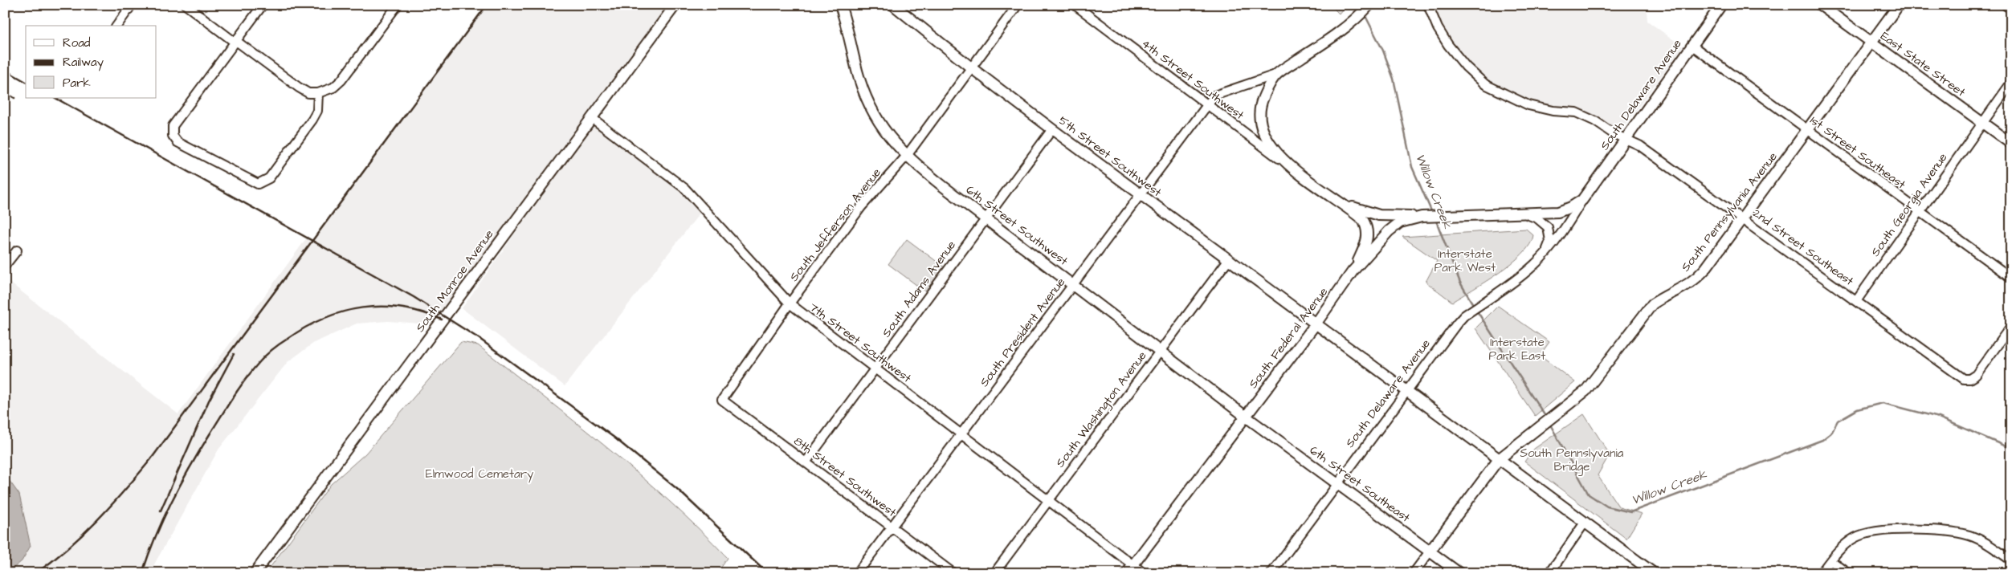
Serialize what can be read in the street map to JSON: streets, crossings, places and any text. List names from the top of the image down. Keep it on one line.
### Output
{"streets":{"main road":["East State Street","South Delaware Avenue","5th Street Southwest","South Pennsylvania Avenue","6th Street Southwest","South Monroe Avenue","South Federal Avenue","6th Street Southeast"],"street":["4th Street Southwest","1st Street Southeast","South Georgia Avenue","South Jefferson Avenue","2nd Street Southeast","South Adams Avenue","South President Avenue","7th Street Southwest","South Washington Avenue","8th Street Southwest"]},"crossings":[["East State Street","South Georgia Avenue"],["East State Street","South Pennsylvania Avenue"],["4th Street Southwest","South President Avenue"],["South Delaware Avenue","1st Street Southeast"],["South Delaware Avenue","5th Street Southwest"],["South Delaware Avenue","2nd Street Southeast"],["South Delaware Avenue","South Federal Avenue"],["South Delaware Avenue","6th Street Southeast"],["1st Street Southeast","South Georgia Avenue"],["1st Street Southeast","South Pennsylvania Avenue"],["5th Street Southwest","South Pennsylvania Avenue"],["5th Street Southwest","South Jefferson Avenue"],["5th Street Southwest","South Adams Avenue"],["5th Street Southwest","South President Avenue"],["5th Street Southwest","South Federal Avenue"],["5th Street Southwest","South Washington Avenue"],["South Georgia Avenue","2nd Street Southeast"],["South Pennsylvania Avenue","2nd Street Southeast"],["South Pennsylvania Avenue","6th Street Southeast"],["South Jefferson Avenue","6th Street Southwest"],["South Jefferson Avenue","7th Street Southwest"],["South Jefferson Avenue","8th Street Southwest"],["6th Street Southwest","South Adams Avenue"],["6th Street Southwest","South President Avenue"],["6th Street Southwest","South Federal Avenue"],["6th Street Southwest","South Washington Avenue"],["6th Street Southwest","6th Street Southeast"],["South Monroe Avenue","7th Street Southwest"],["South Adams Avenue","7th Street Southwest"],["South Adams Avenue","8th Street Southwest"],["South President Avenue","7th Street Southwest"],["South President Avenue","8th Street Southwest"],["South Federal Avenue","7th Street Southwest"],["South Federal Avenue","6th Street Southeast"],["7th Street Southwest","South Washington Avenue"]],"water":["Willow Creek"],"parks":["Interstate Park West","Interstate Park East","South Pennslyvania Bridge","Elmwood Cemetary"],"legend":["Road","Railway","Park"]}
